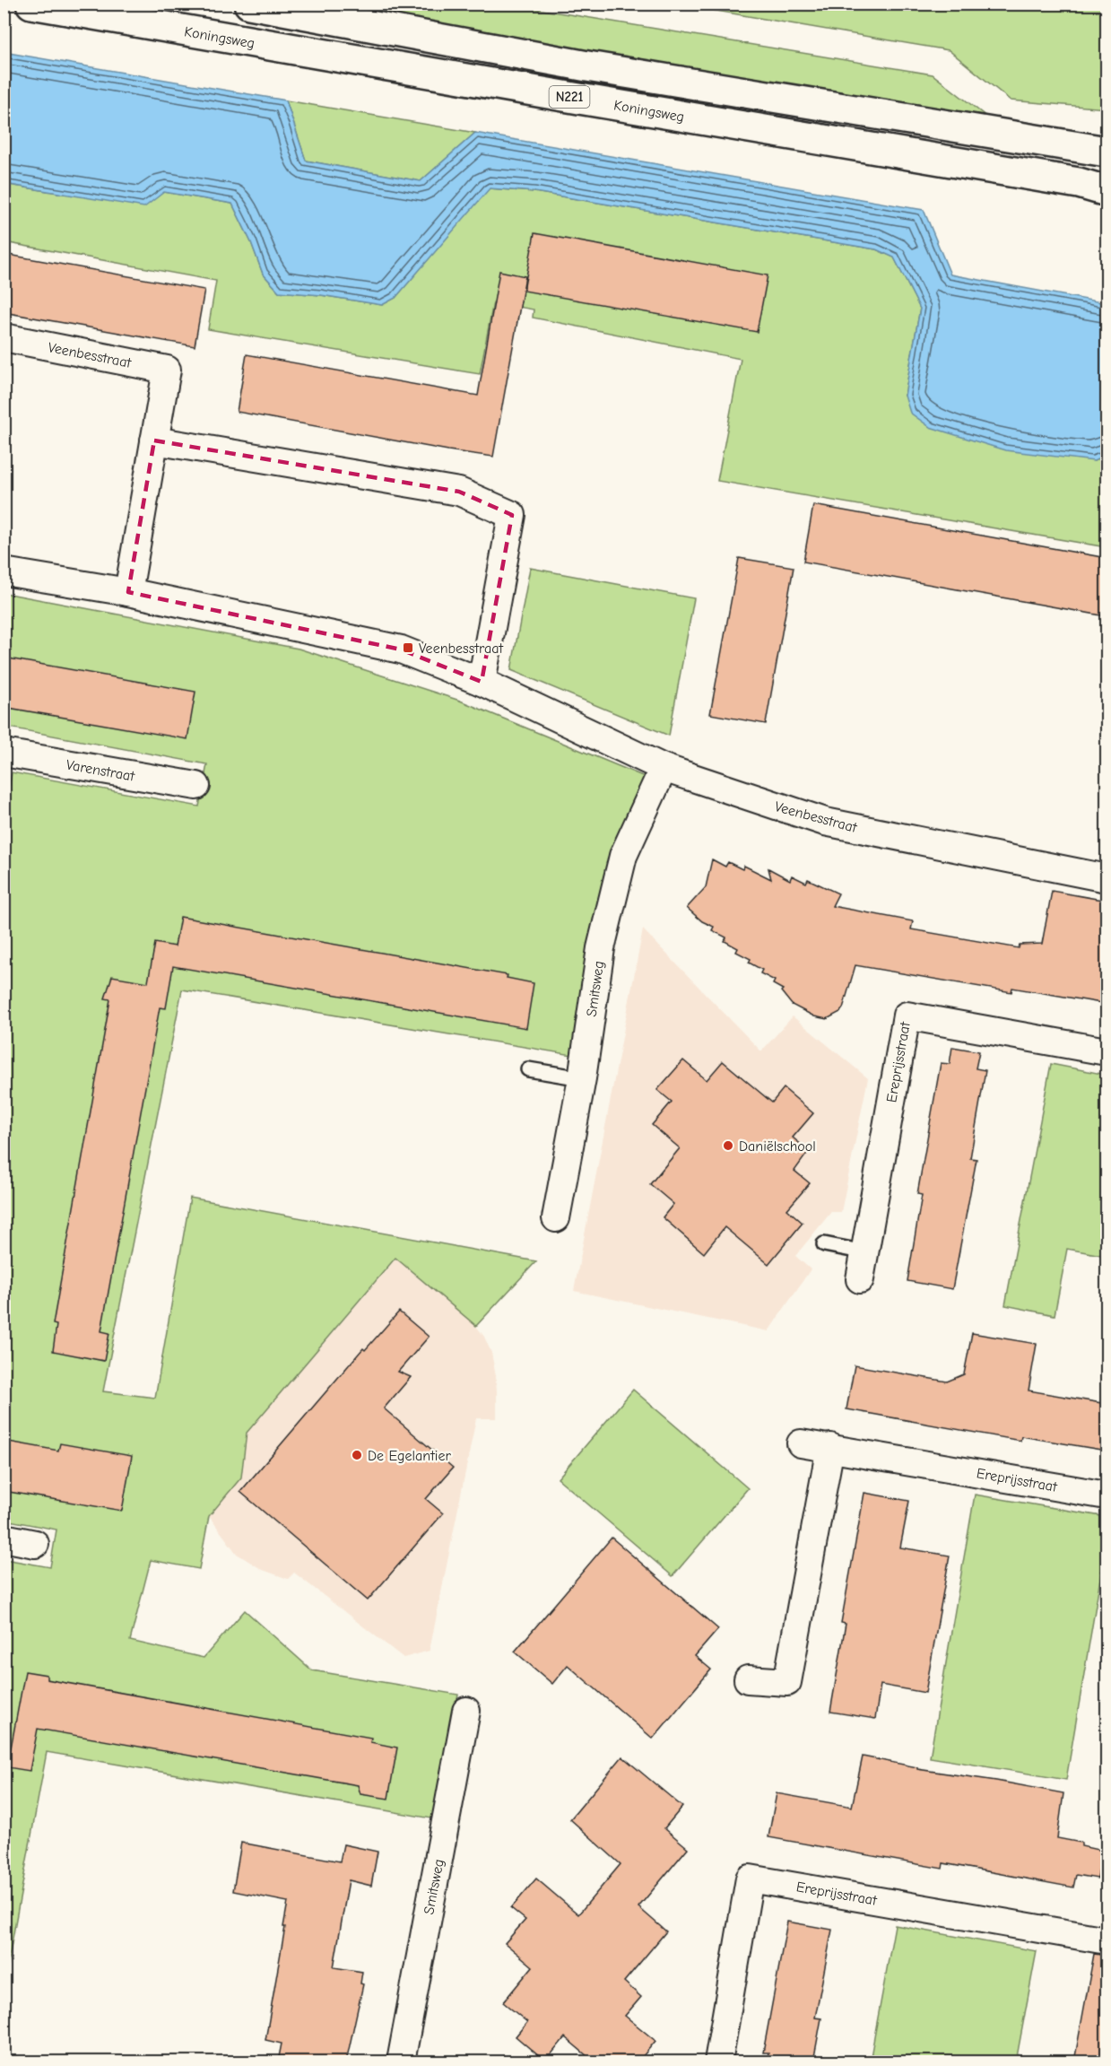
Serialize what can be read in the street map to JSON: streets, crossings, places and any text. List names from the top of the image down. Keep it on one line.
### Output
{"streets":{"main road":["Koningsweg","N221"],"street":["Veenbesstraat","Varenstraat","Smitsweg","Ereprijsstraat"]},"crossings":[["Veenbesstraat","Smitsweg"]],"places":{"transit":["Veenbesstraat"],"other":["Daniëlschool","De Egelantier"]}}
